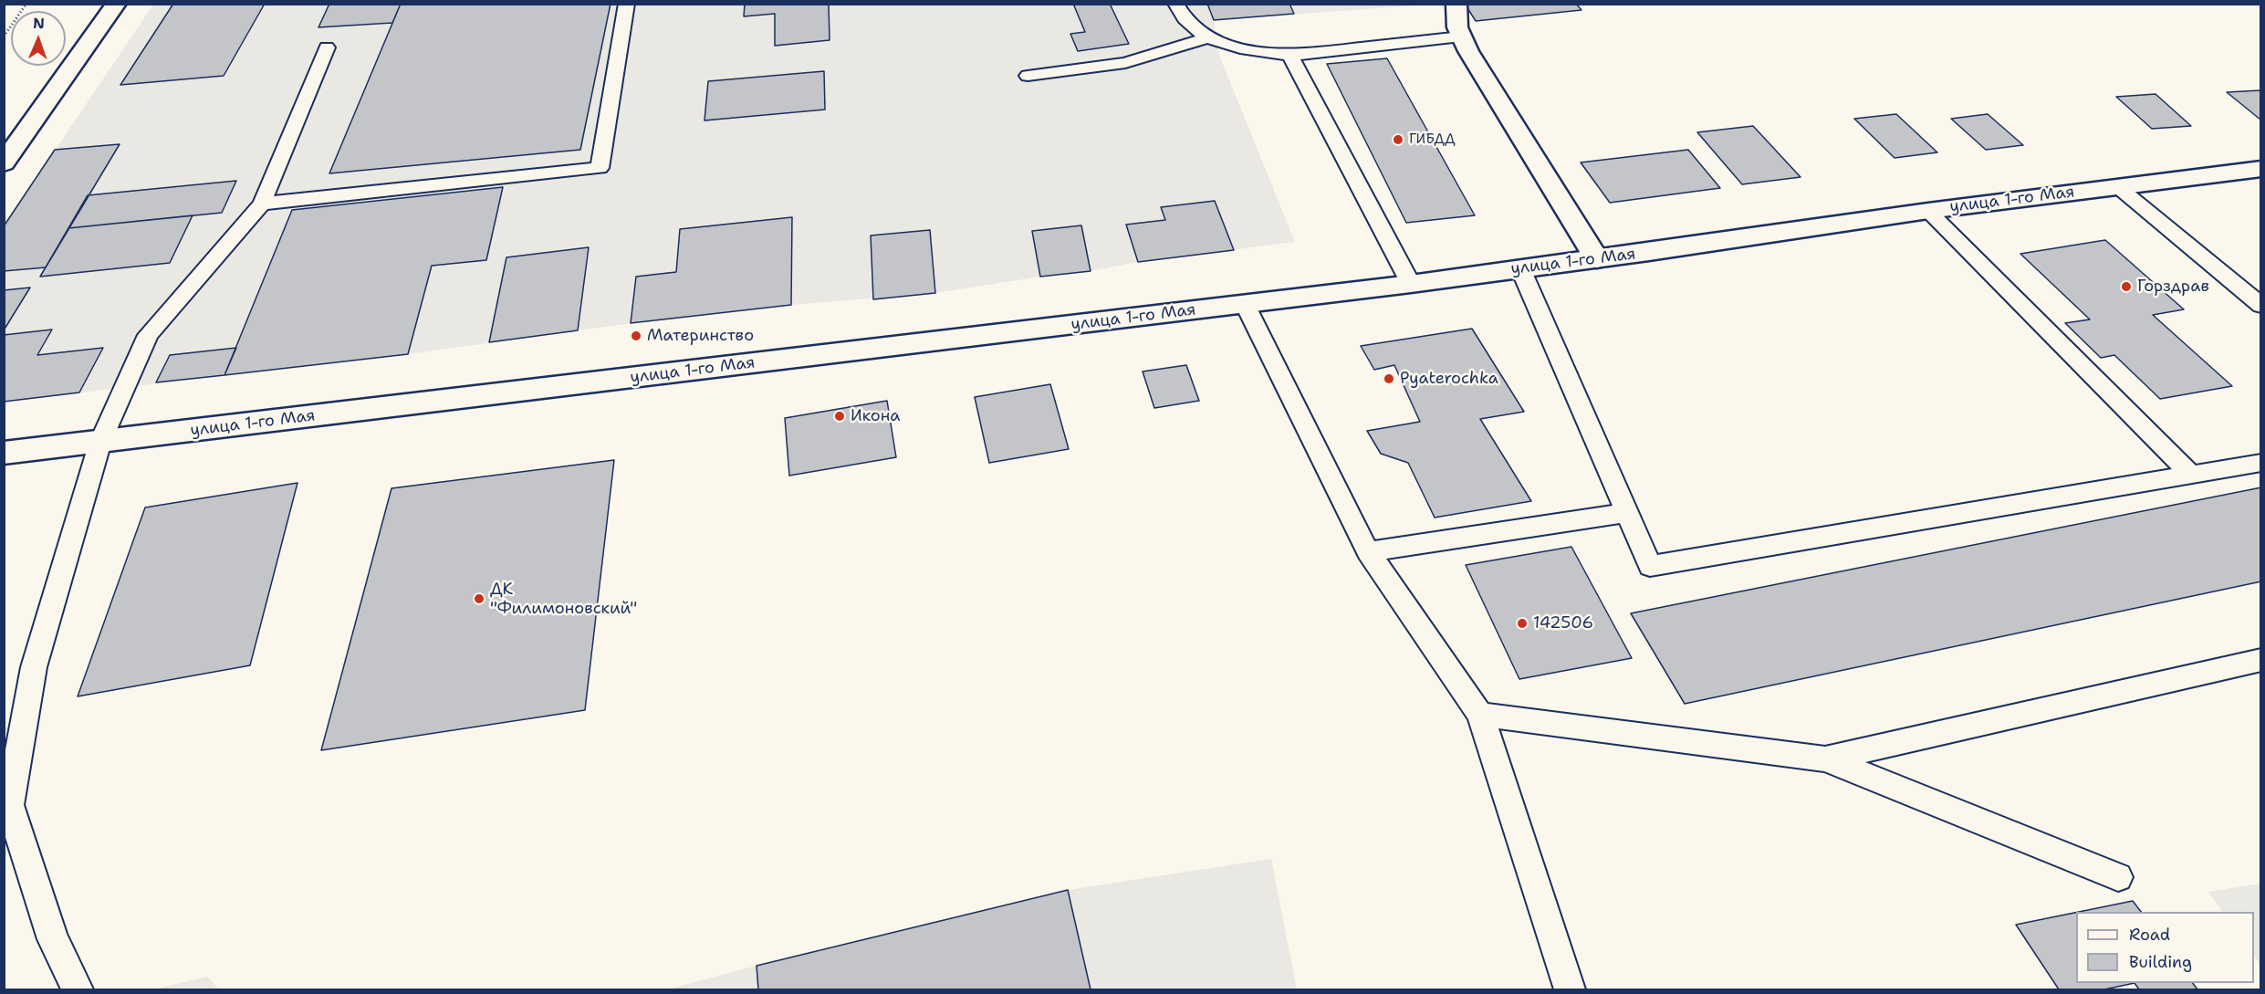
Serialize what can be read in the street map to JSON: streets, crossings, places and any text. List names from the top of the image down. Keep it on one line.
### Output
{"streets":{"street":["улица 1-го Мая"]},"places":["ГИБДД","Горздрав","Материнство","Pyaterochka","Икона","ДК \"Филимоновский\"","142506"],"legend":["Road","Building"],"north":"top"}
